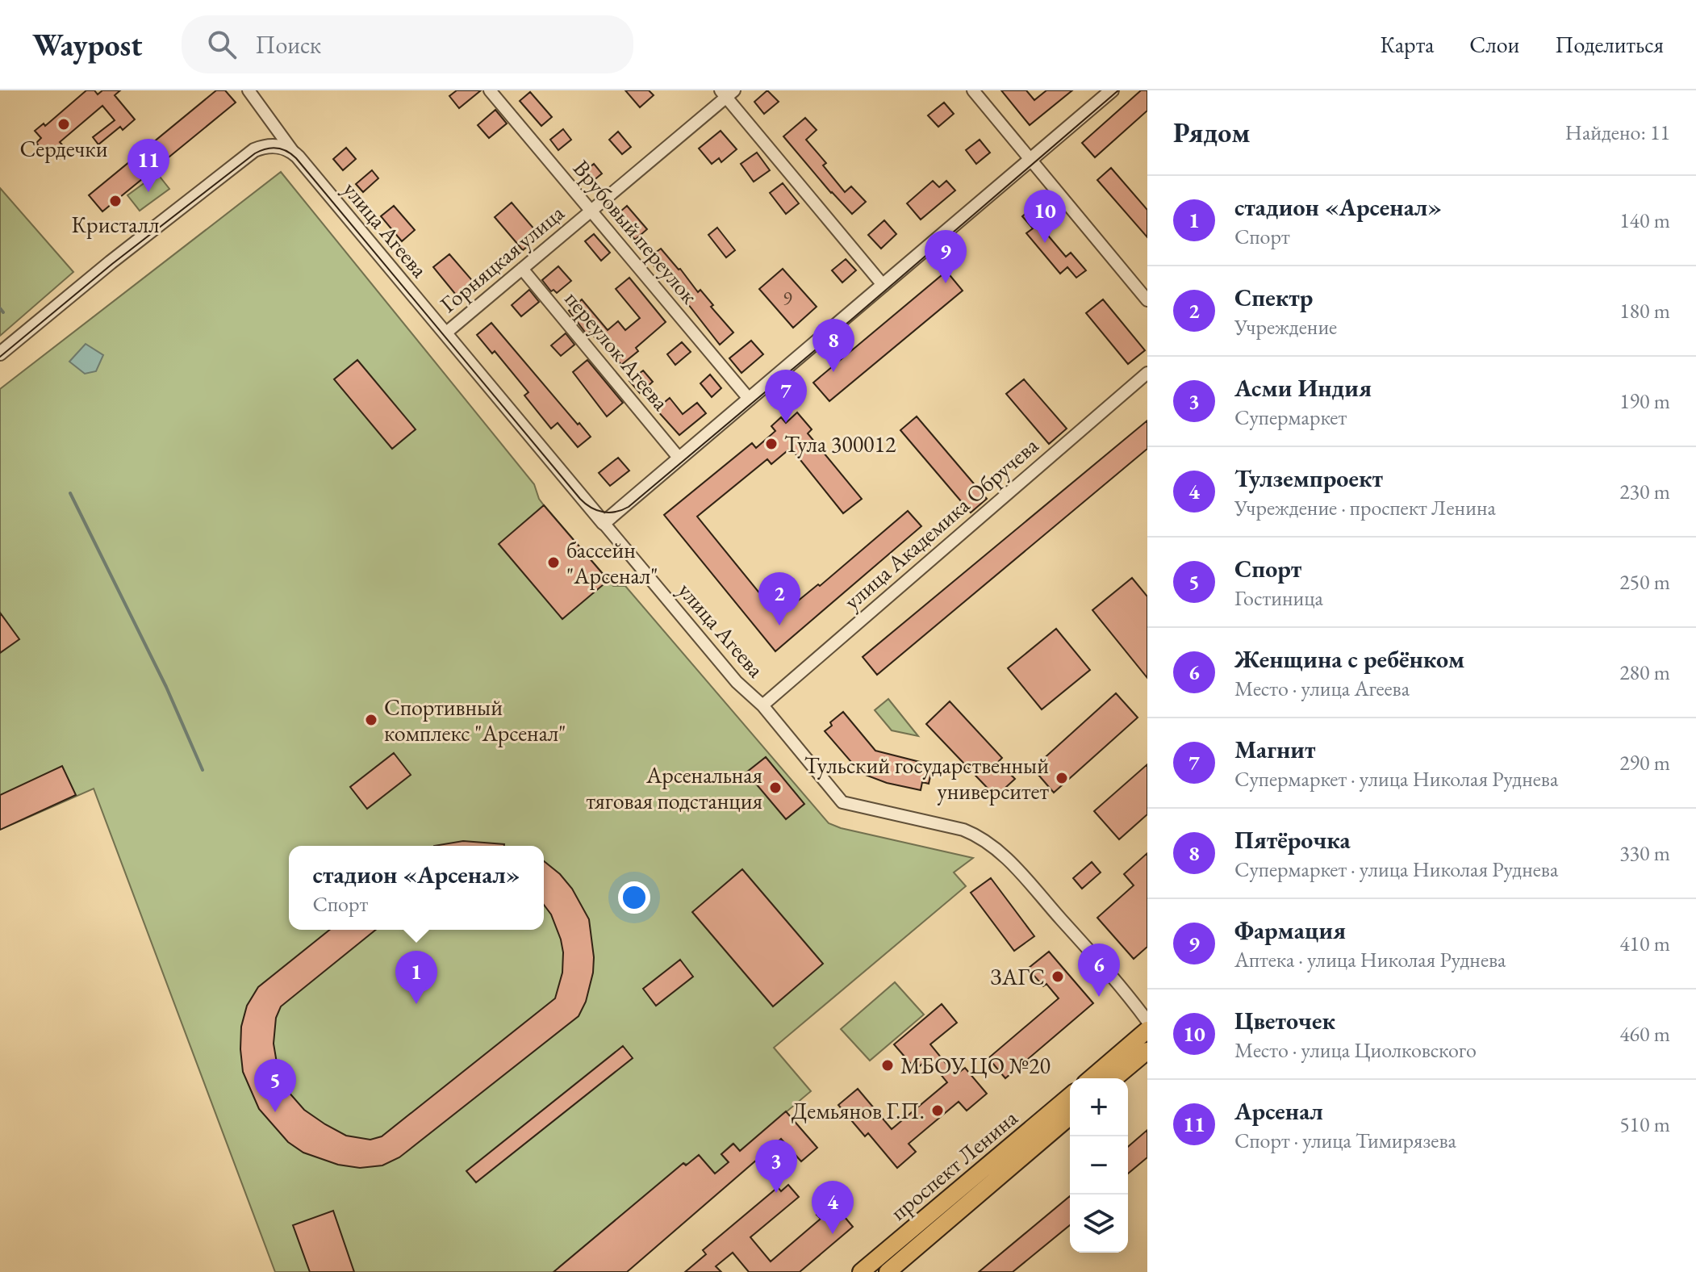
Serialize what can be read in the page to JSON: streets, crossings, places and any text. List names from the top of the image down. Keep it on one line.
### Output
{"streets":{"main road":["проспект Ленина"],"street":["улица Агеева","Врубовый переулок","Горняцкая улица","переулок Агеева","улица Академика Обручева"]},"crossings":[["улица Агеева","Горняцкая улица"],["улица Агеева","улица Академика Обручева"],["Врубовый переулок","Горняцкая улица"],["Горняцкая улица","переулок Агеева"]],"places":["Сердечки","Кристалл","Тула 300012","бассейн \"Арсенал\"","Спортивный комплекс \"Арсенал\"","Тульский государственный университет","Арсенальная тяговая подстанция","ЗАГС","МБОУ ЦО №20","Демьянов Г.П."],"house_numbers":["9"],"page":{"header":"Waypost","search":"Поиск","nav":["Карта","Слои","Поделиться"],"heading":["Рядом","Найдено: 11"],"pins":["11","10","9","8","7","2","6","1","5","3","4"],"list":[{"mark":"1","name":"стадион «Арсенал»","note":"Спорт","value":"140 m"},{"mark":"2","name":"Спектр","note":"Учреждение","value":"180 m"},{"mark":"3","name":"Асми Индия","note":"Супермаркет","value":"190 m"},{"mark":"4","name":"Тулземпроект","note":"Учреждение · проспект Ленина","value":"230 m"},{"mark":"5","name":"Спорт","note":"Гостиница","value":"250 m"},{"mark":"6","name":"Женщина с ребëнком","note":"Место · улица Агеева","value":"280 m"},{"mark":"7","name":"Магнит","note":"Супермаркет · улица Николая Руднева","value":"290 m"},{"mark":"8","name":"Пятёрочка","note":"Супермаркет · улица Николая Руднева","value":"330 m"},{"mark":"9","name":"Фармация","note":"Аптека · улица Николая Руднева","value":"410 m"},{"mark":"10","name":"Цветочек","note":"Место · улица Циолковского","value":"460 m"},{"mark":"11","name":"Арсенал","note":"Спорт · улица Тимирязева","value":"510 m"}],"popup":["стадион «Арсенал»","Спорт"],"map_buttons":["+","−"]}}
